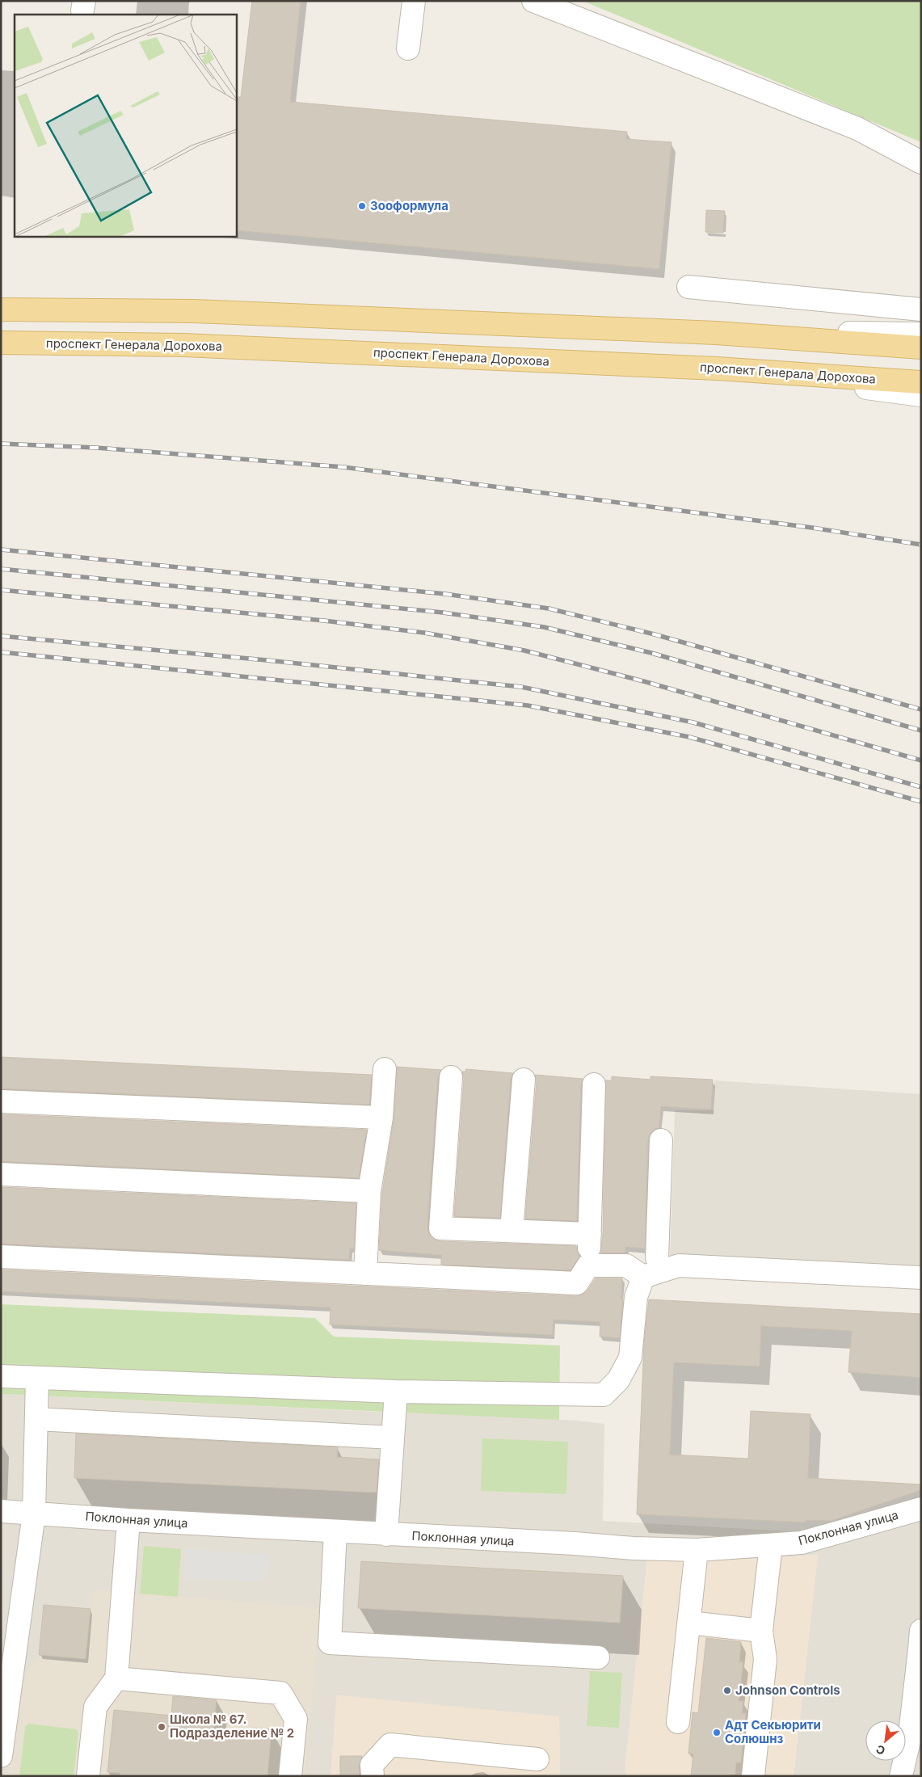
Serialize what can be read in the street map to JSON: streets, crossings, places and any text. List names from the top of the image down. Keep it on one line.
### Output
{"streets":{"main road":["проспект Генерала Дорохова"],"street":["Поклонная улица"]},"places":["Зооформула","Johnson Controls","Школа № 67. Подразделение № 2","Адт Секьюрити Солюшнз"],"north":"bottom left"}
